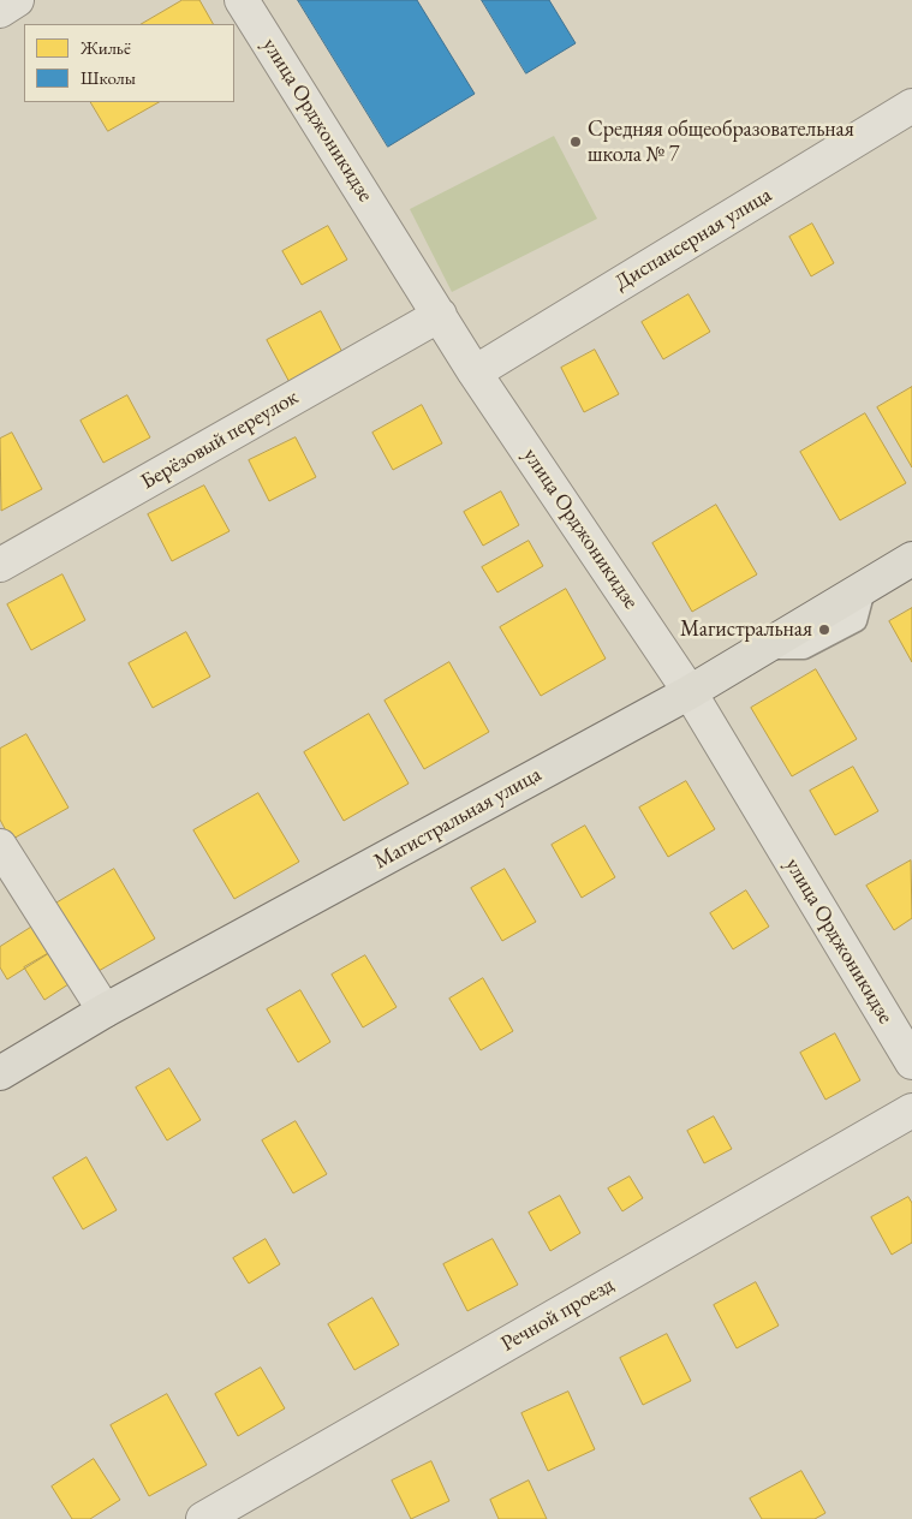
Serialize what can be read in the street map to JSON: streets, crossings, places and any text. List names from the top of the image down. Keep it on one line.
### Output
{"streets":{"main road":["Магистральная улица"],"street":["улица Орджоникидзе","Диспансерная улица","Берёзовый переулок","Речной проезд"]},"crossings":[["улица Орджоникидзе","Диспансерная улица"],["улица Орджоникидзе","Берёзовый переулок"],["улица Орджоникидзе","Магистральная улица"]],"places":["Средняя общеобразовательная школа № 7","Магистральная"],"legend":["Жильё","Школы"]}
